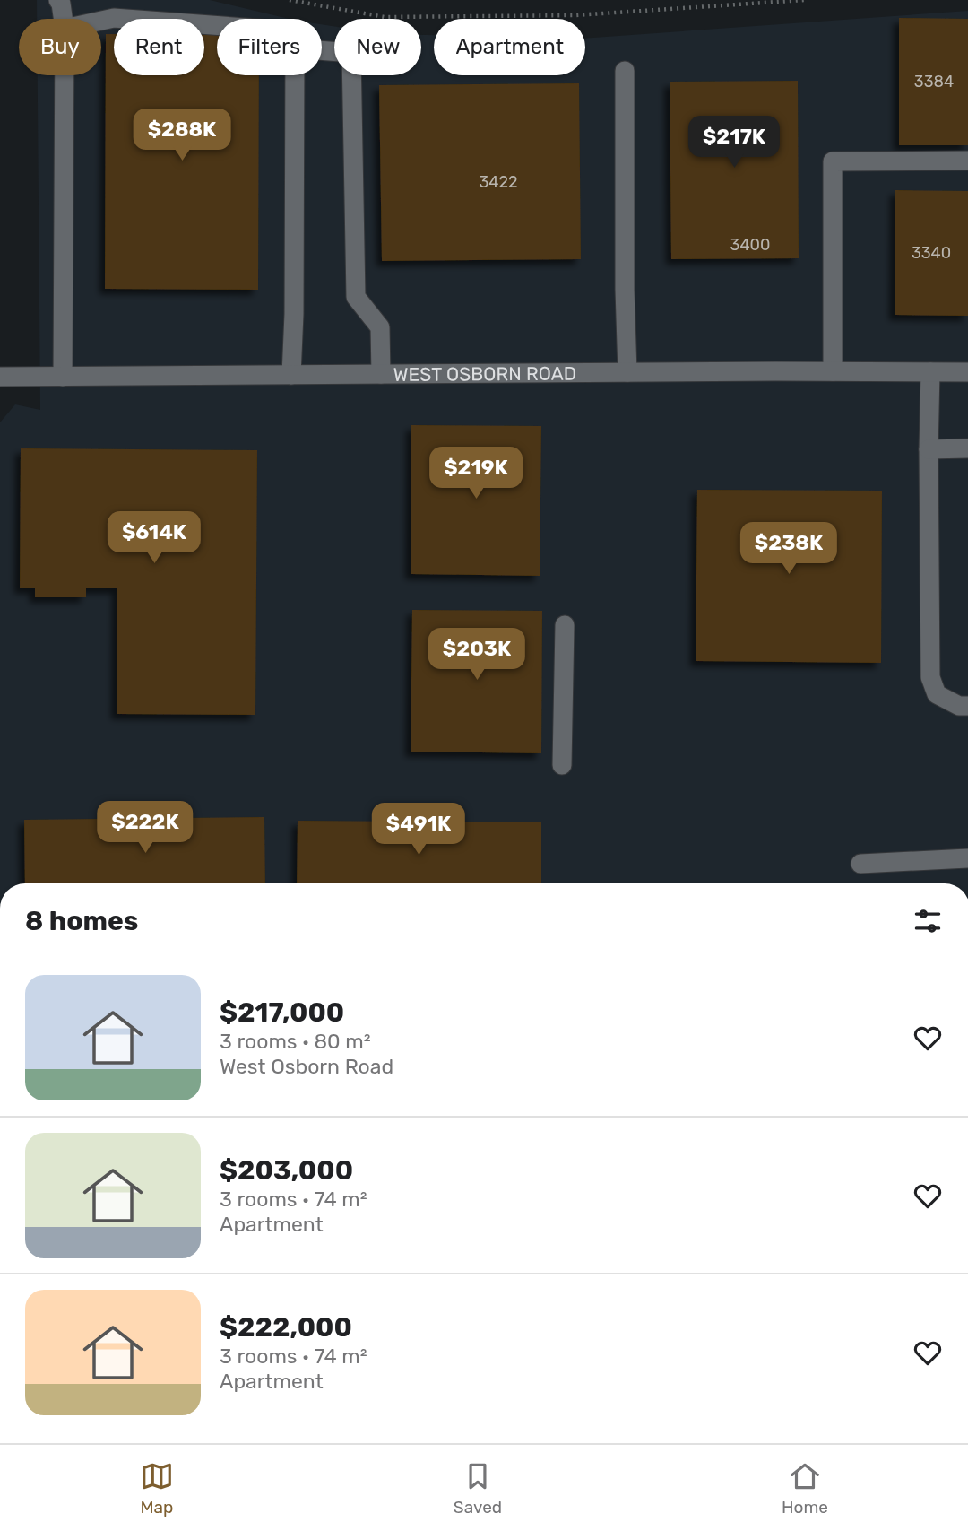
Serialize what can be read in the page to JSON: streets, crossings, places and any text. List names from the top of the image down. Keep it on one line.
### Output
{"streets":{"street":["WEST OSBORN ROAD"]},"house_numbers":["3384","3422","3400","3340"],"page":{"chip":["Buy","Rent","Filters","New","Apartment"],"price":["$288K","$217K","$219K","$614K","$238K","$203K","$222K","$491K"],"heading":"8 homes","list":[{"name":"$217,000","note":"3 rooms · 80 m² · West Osborn Road"},{"name":"$203,000","note":"3 rooms · 74 m² · Apartment"},{"name":"$222,000","note":"3 rooms · 74 m² · Apartment"}],"tabs":["Map","Saved","Home"]}}
